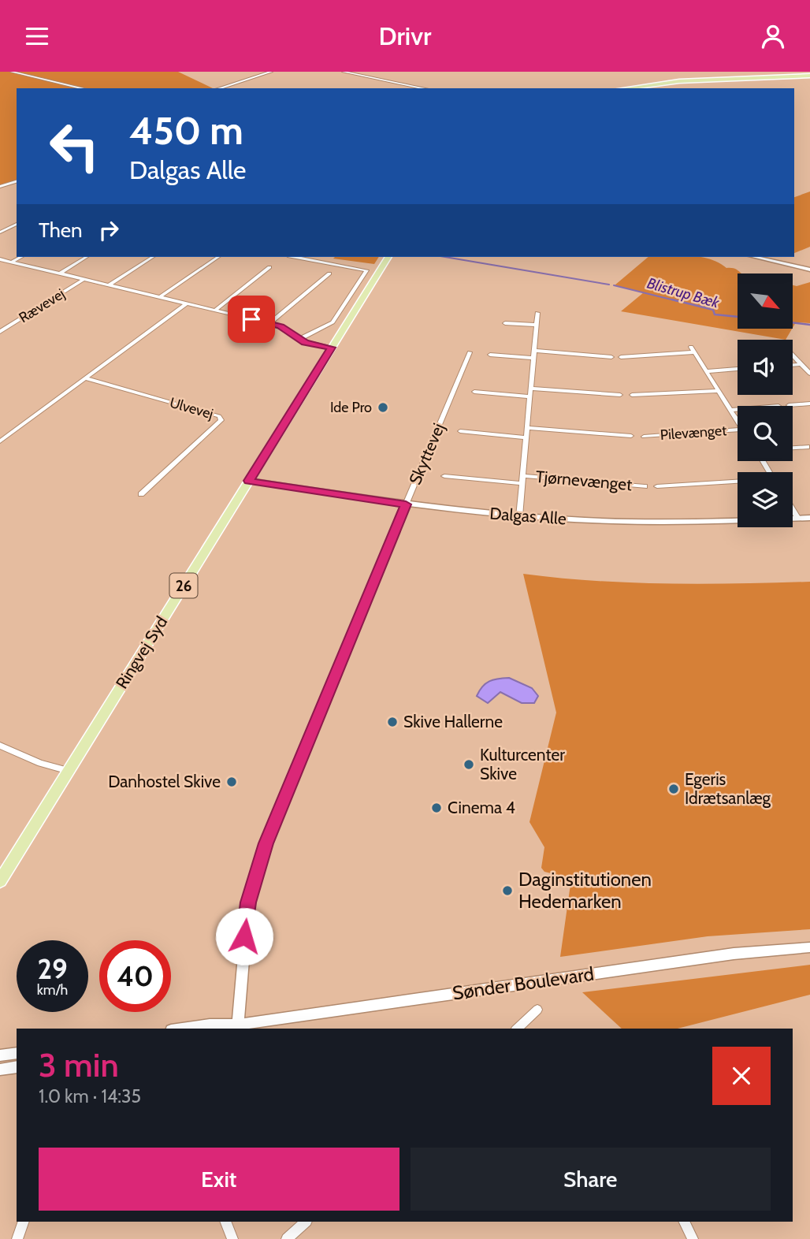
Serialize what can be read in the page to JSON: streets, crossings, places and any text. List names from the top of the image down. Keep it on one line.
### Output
{"streets":{"main road":["26","Ringvej Syd"],"street":["Rævevej","Ulvevej","Pilevænget","Skyttevej","Tjørnevænget","Dalgas Alle","Sønder Boulevard"]},"crossings":[["Skyttevej","Dalgas Alle"],["Skyttevej","Sønder Boulevard"],["Tjørnevænget","Dalgas Alle"],["Dalgas Alle","Ringvej Syd"]],"water":["Blistrup Bæk"],"places":["Ide Pro","Skive Hallerne","Kulturcenter Skive","Danhostel Skive","Egeris Idrætsanlæg","Cinema 4","Daginstitutionen Hedemarken"],"north":"bottom right","page":{"header":"Drivr","turn":["450 m","Dalgas Alle"],"then":"Then","speed":"29 km/h","limit":"40","heading":["3 min","1.0 km · 14:35"],"buttons":["Exit","Share"]}}
